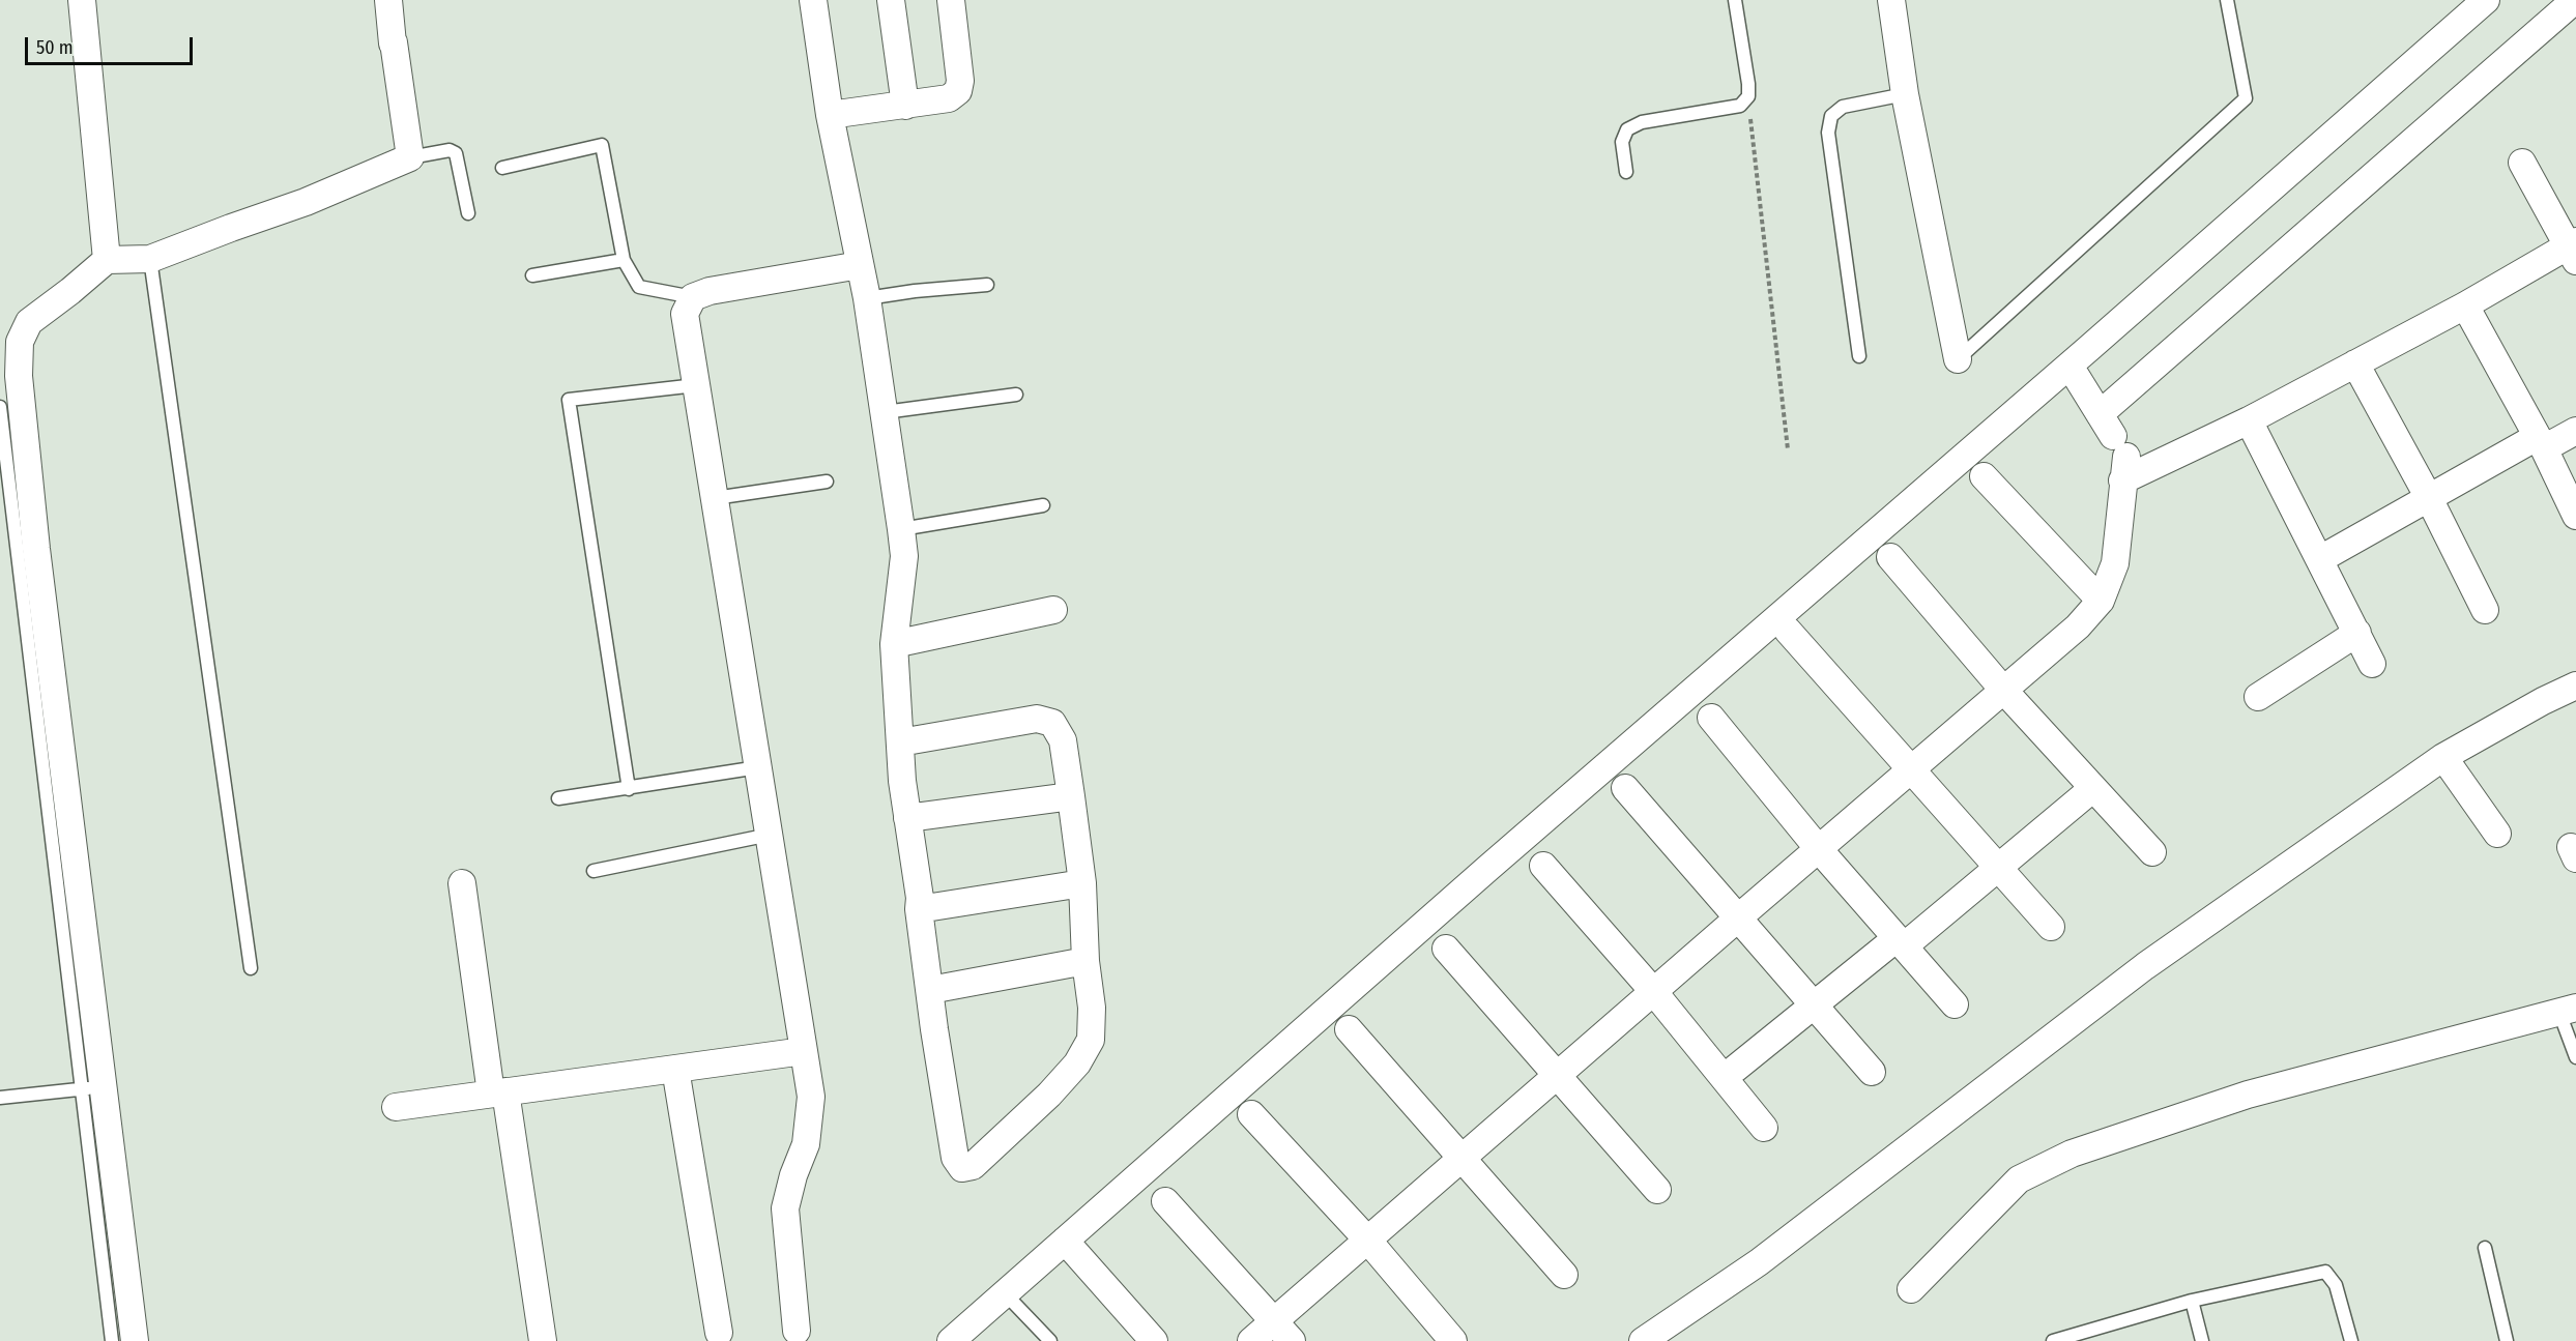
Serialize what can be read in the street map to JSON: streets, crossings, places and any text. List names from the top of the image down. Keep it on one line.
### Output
{"scale_bar":"50 m"}
